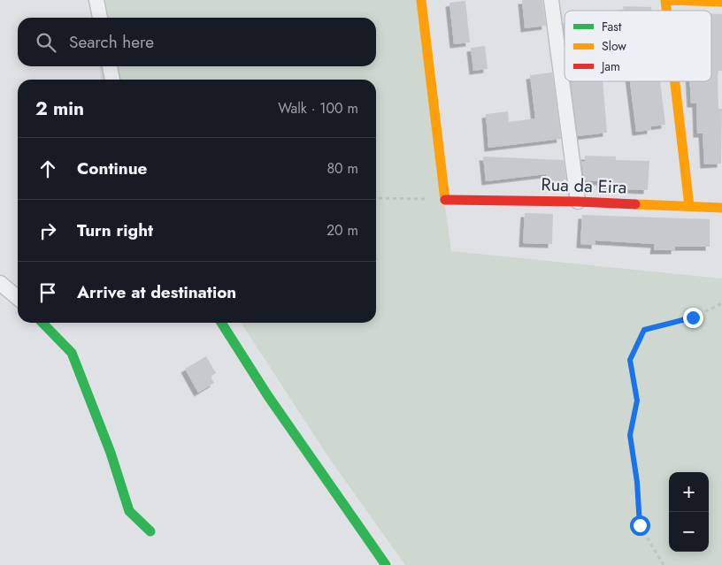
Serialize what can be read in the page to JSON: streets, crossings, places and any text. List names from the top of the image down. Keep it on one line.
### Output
{"streets":{"street":["Rua da Eira"]},"legend":["Fast","Slow","Jam"],"page":{"search":"Search here","heading":["2 min","Walk · 100 m"],"list":[["Continue","80 m"],["Turn right","20 m"],"Arrive at destination"],"map_buttons":["+","−"]}}
